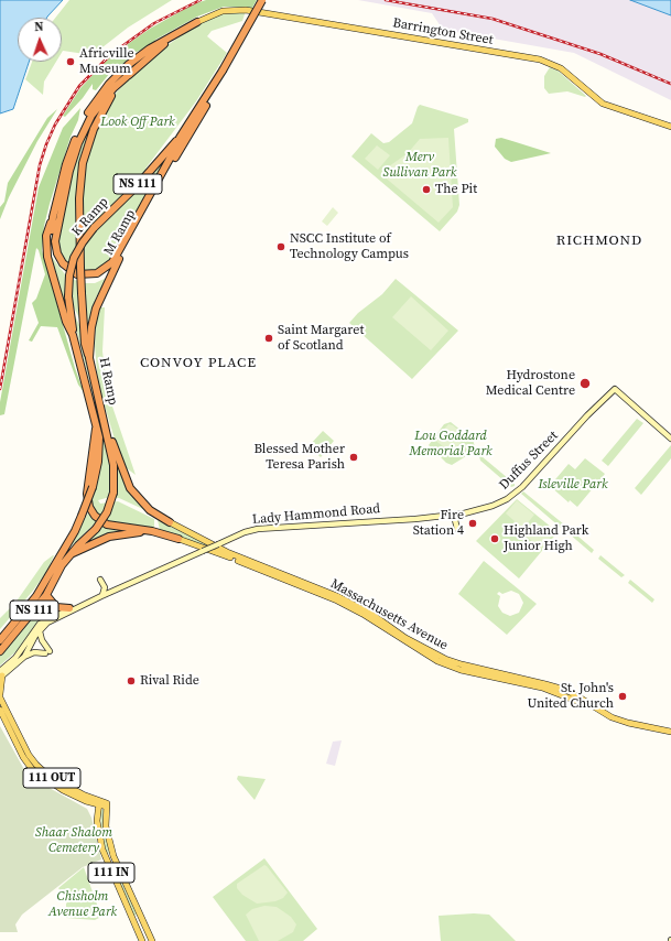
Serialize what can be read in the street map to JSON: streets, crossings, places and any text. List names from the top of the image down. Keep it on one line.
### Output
{"streets":{"highway":["NS 111","K Ramp","M Ramp","H Ramp"],"main road":["Barrington Street","Duffus Street","Lady Hammond Road","Massachusetts Avenue","111 OUT","111 IN"]},"crossings":[["NS 111","K Ramp"],["NS 111","M Ramp"],["NS 111","H Ramp"],["M Ramp","H Ramp"],["Duffus Street","Lady Hammond Road"]],"districts":["RICHMOND","CONVOY PLACE"],"parks":["Look Off Park","Merv Sullivan Park","Lou Goddard Memorial Park","Isleville Park","Shaar Shalom Cemetery","Chisholm Avenue Park"],"places":["Africville Museum","The Pit","NSCC Institute of Technology Campus","Saint Margaret of Scotland","Hydrostone Medical Centre","Blessed Mother Teresa Parish","Fire Station 4","Highland Park Junior High","Rival Ride","St. John's United Church"],"north":"top"}
